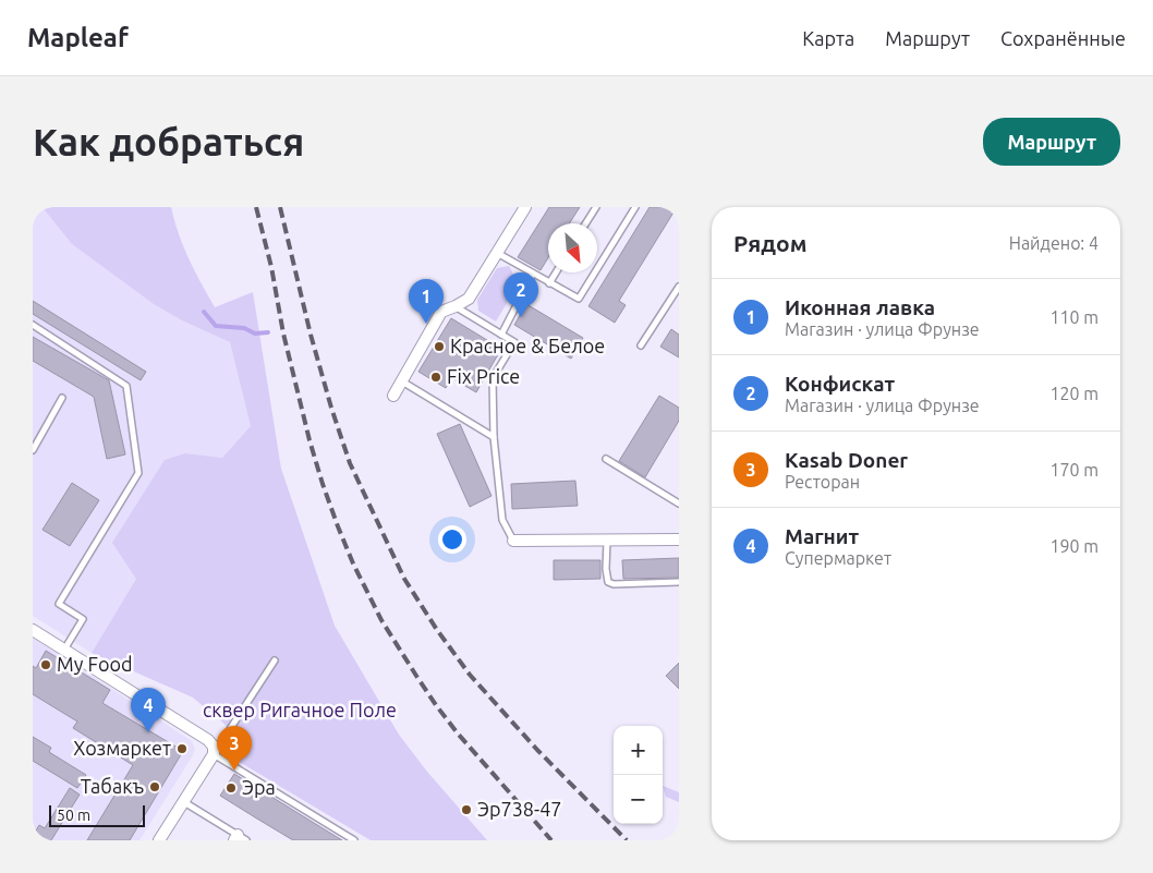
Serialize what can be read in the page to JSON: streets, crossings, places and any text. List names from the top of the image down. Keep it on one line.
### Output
{"parks":["сквер Ригачное Поле"],"places":["Красное & Белое","Fix Price","My Food","Хозмаркет","Табакъ","Эра","Эр738-47"],"scale_bar":"50 m","north":"bottom right","page":{"header":"Mapleaf","nav":["Карта","Маршрут","Сохранённые"],"buttons":"Маршрут","title":"Как добраться","heading":["Рядом","Найдено: 4"],"pins":["2","1","4","3"],"list":[{"mark":"1","name":"Иконная лавка","note":"Магазин · улица Фрунзе","value":"110 m"},{"mark":"2","name":"Конфискат","note":"Магазин · улица Фрунзе","value":"120 m"},{"mark":"3","name":"Kasab Doner","note":"Ресторан","value":"170 m"},{"mark":"4","name":"Магнит","note":"Супермаркет","value":"190 m"}],"map_buttons":["+","−"],"scale":"50 m"}}
